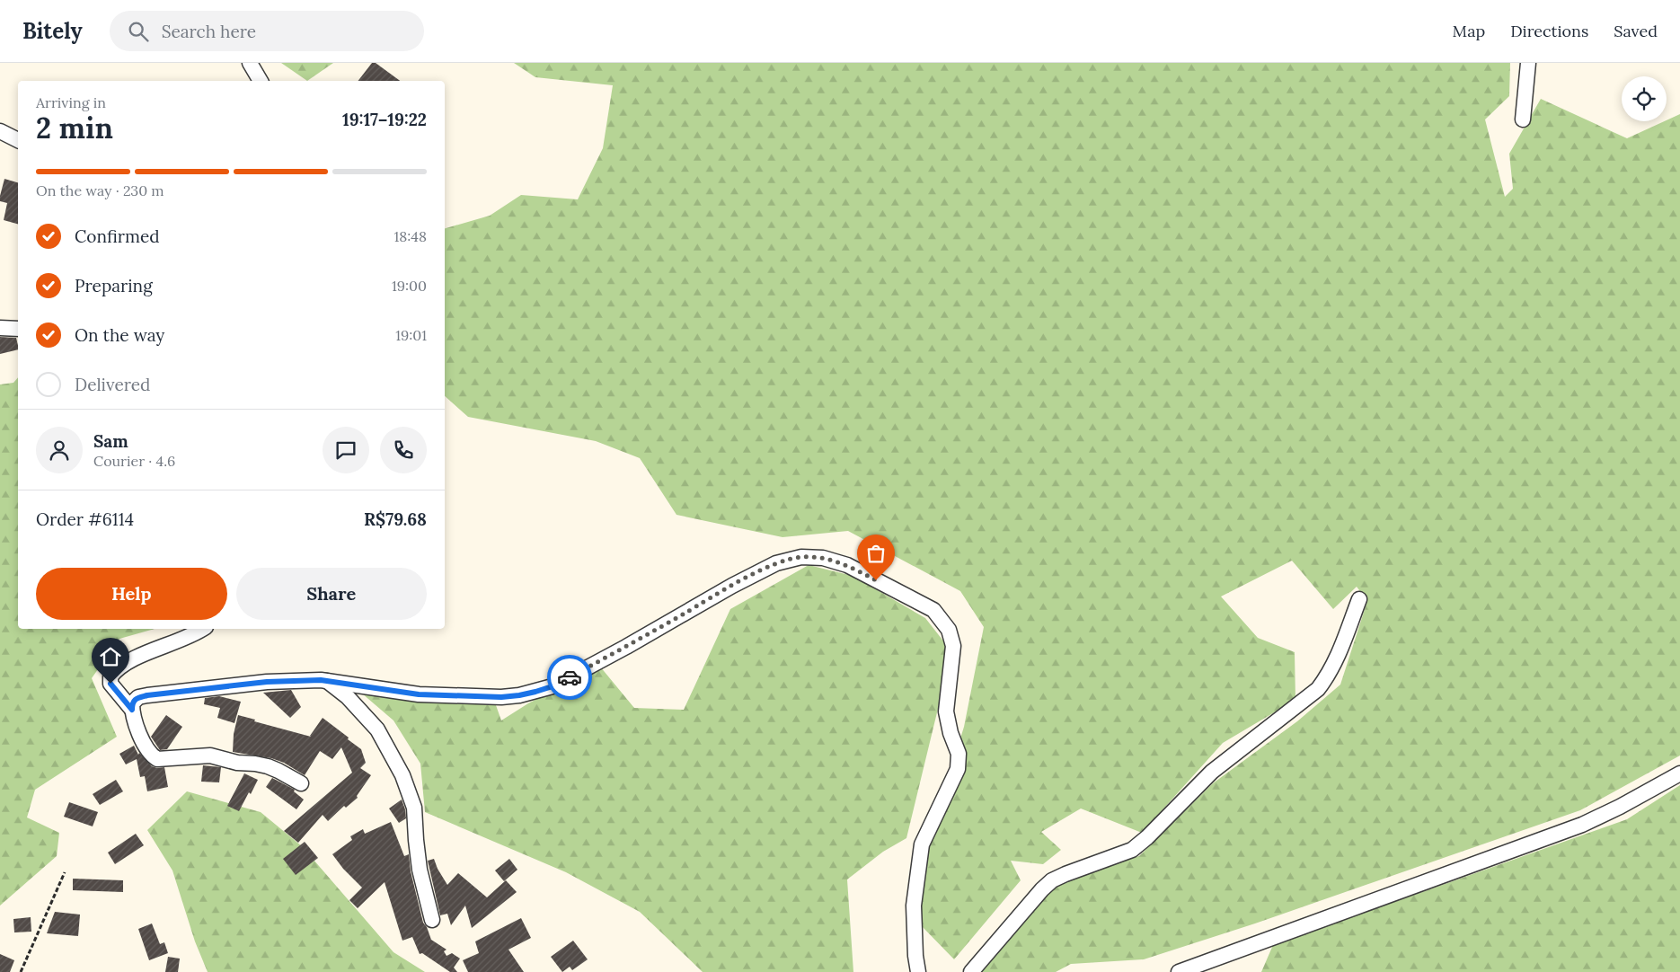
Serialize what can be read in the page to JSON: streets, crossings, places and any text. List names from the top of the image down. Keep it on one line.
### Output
{"page":{"header":"Bitely","search":"Search here","nav":["Map","Directions","Saved"],"heading":["2 min","Arriving in","19:17–19:22"],"panel":["Sam","Courier · 4.6","Order #6114","R$79.68"],"bar":"On the way · 230 m","list":[["Confirmed","18:48"],["Preparing","19:00"],["On the way","19:01"],"Delivered"],"buttons":["Help","Share"]}}
